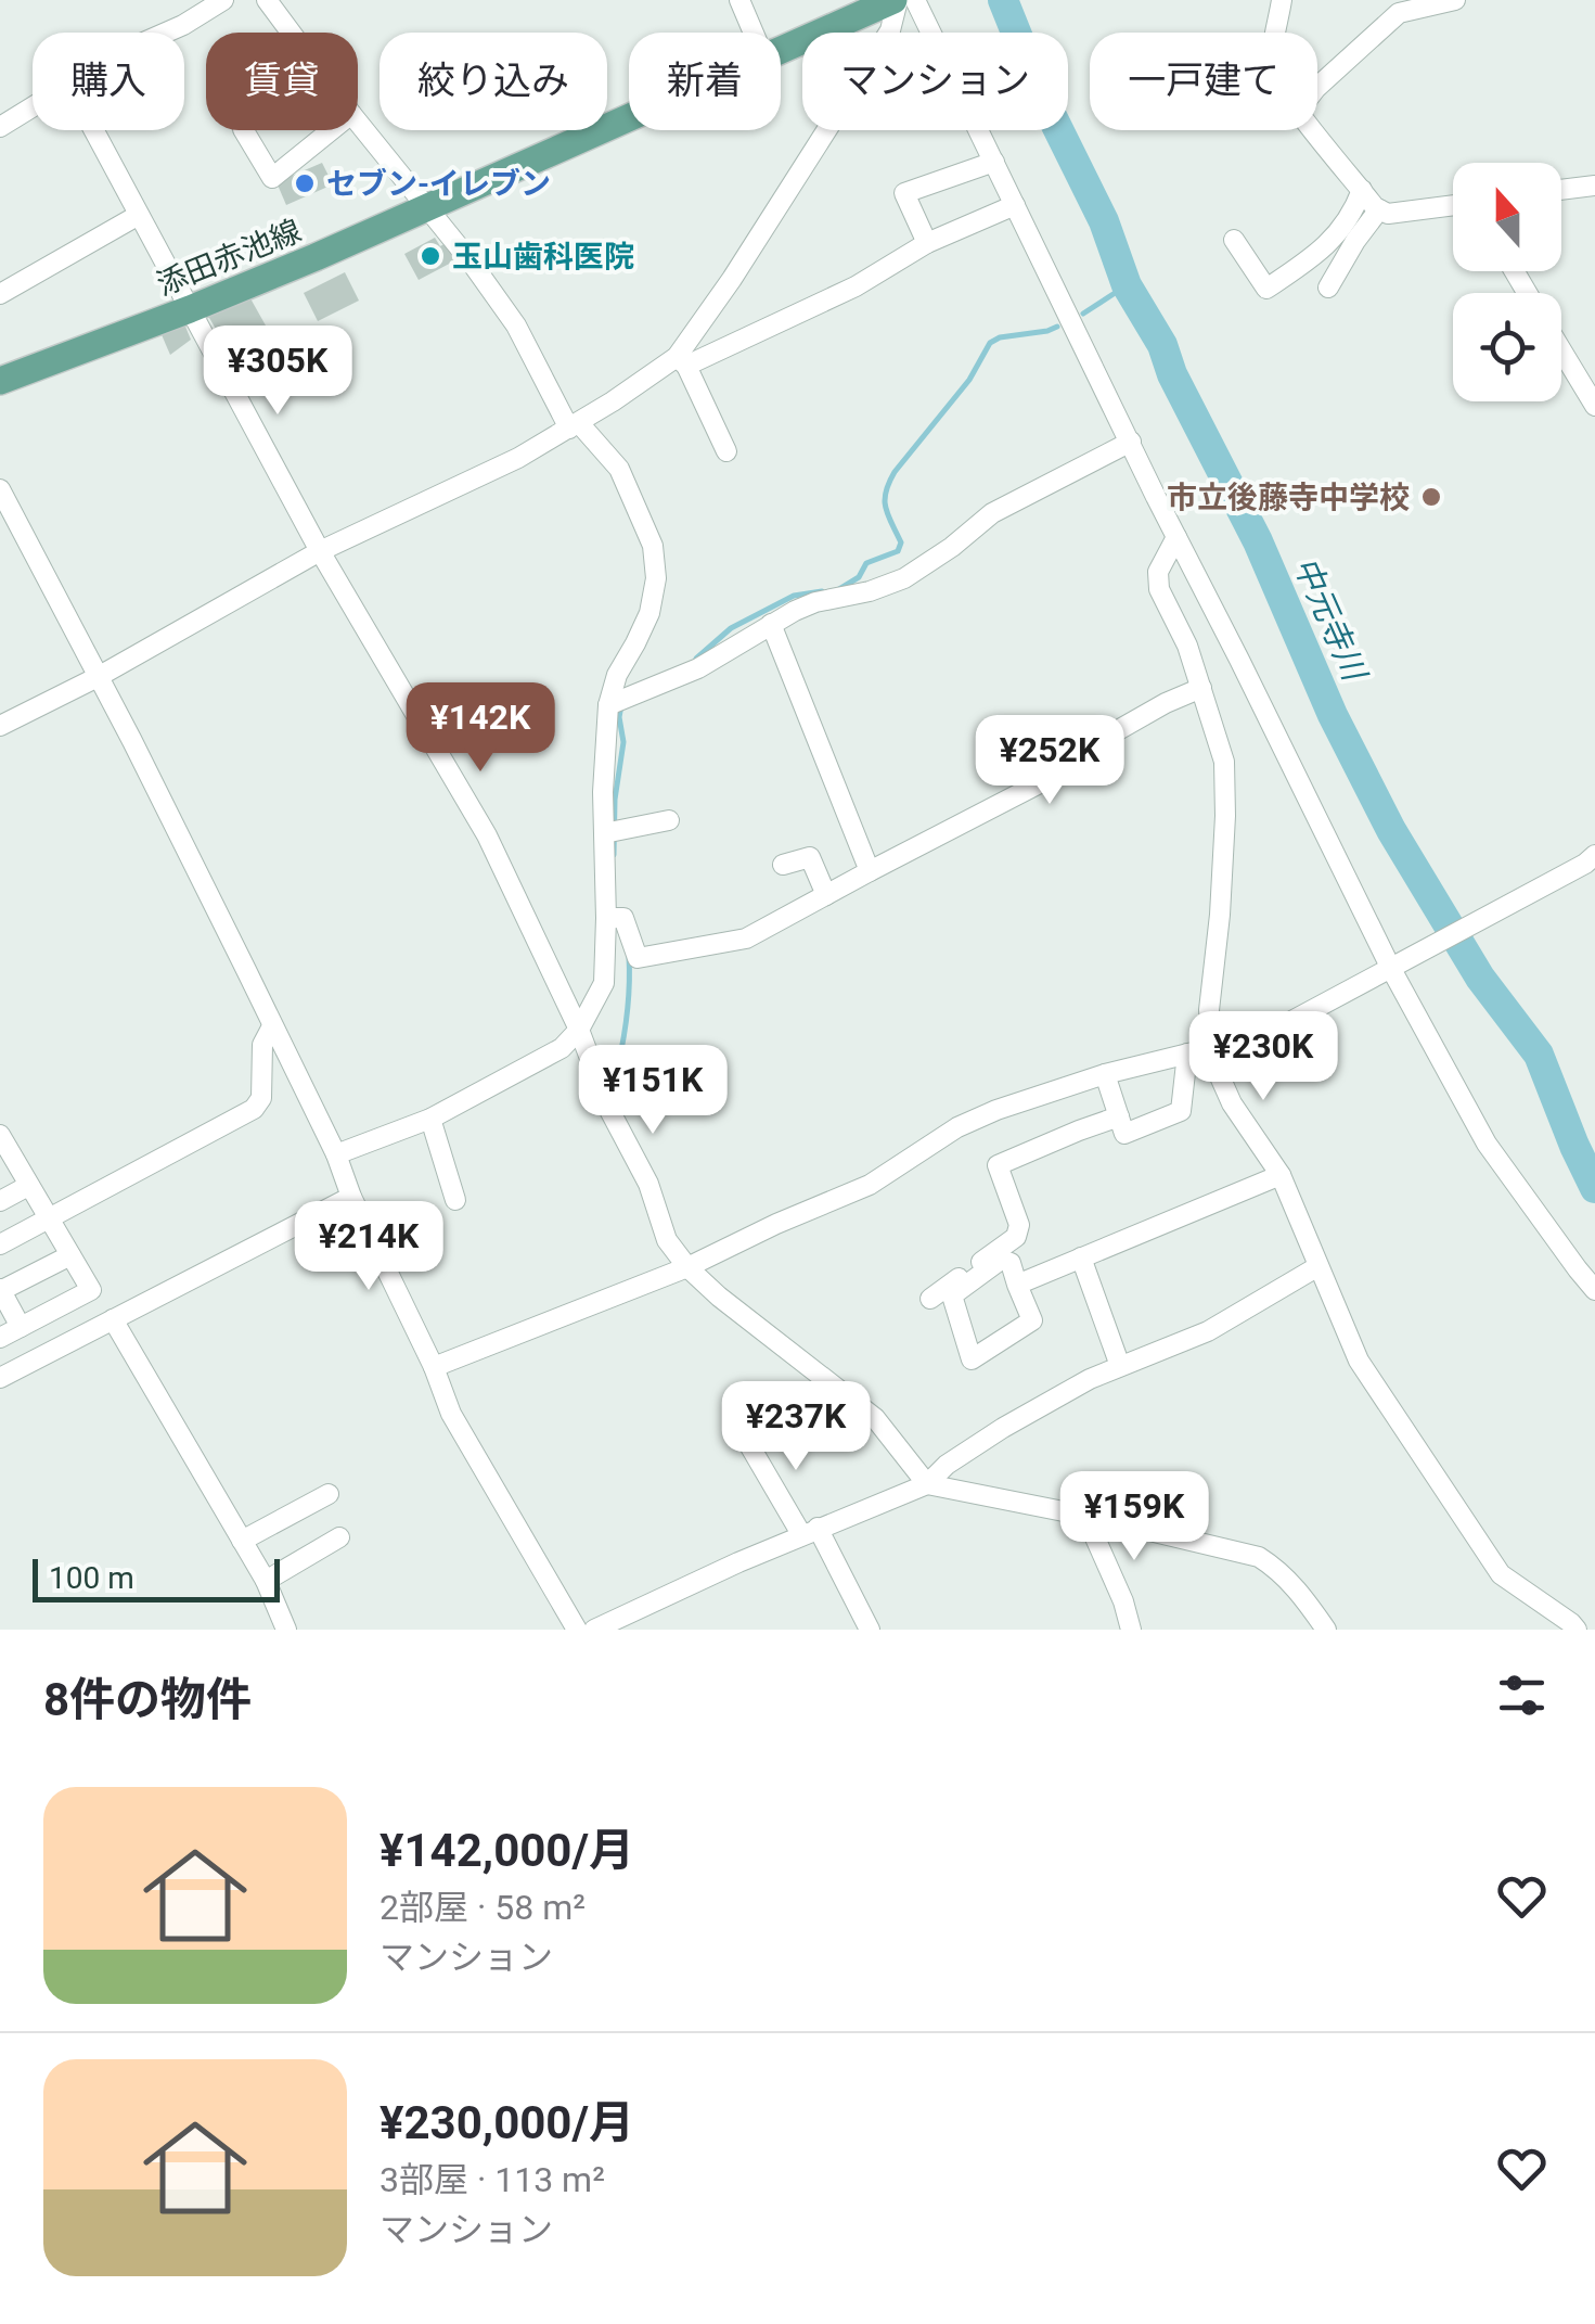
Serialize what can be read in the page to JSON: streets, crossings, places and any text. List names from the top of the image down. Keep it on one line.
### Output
{"streets":{"main road":["添田赤池線"]},"water":["中元寺川"],"places":["セブン-イレブン","玉山歯科医院","市立後藤寺中学校"],"scale_bar":"100 m","north":"top","page":{"chip":["購入","賃貸","絞り込み","新着","マンション","一戸建て"],"price":["¥305K","¥142K","¥252K","¥230K","¥151K","¥214K","¥237K","¥159K"],"scale":"100 m","heading":"8件の物件","list":[{"name":"¥142,000/月","note":"2部屋 · 58 m² · マンション"},{"name":"¥230,000/月","note":"3部屋 · 113 m² · マンション"}]}}
